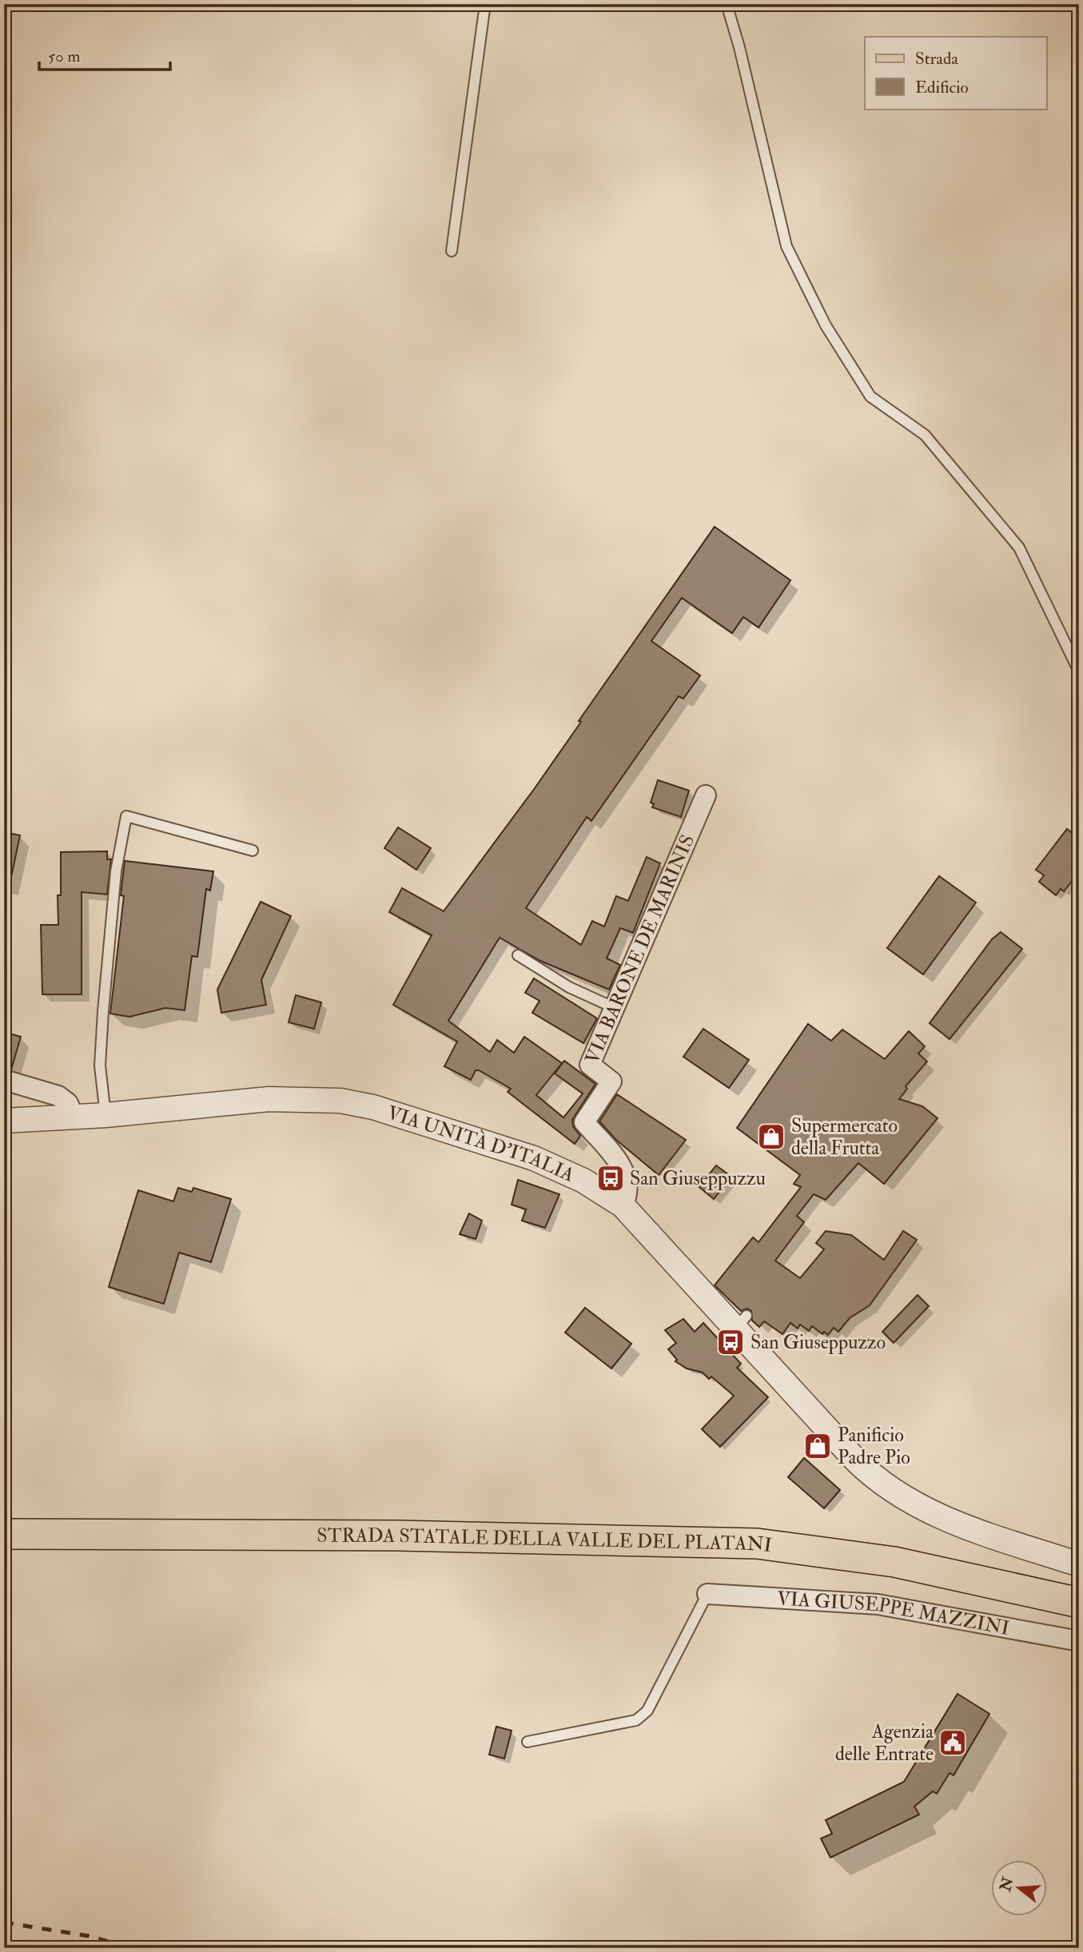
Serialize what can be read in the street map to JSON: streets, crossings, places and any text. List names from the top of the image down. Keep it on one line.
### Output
{"streets":{"main road":["STRADA STATALE DELLA VALLE DEL PLATANI"],"street":["VIA BARONE DE MARINIS","VIA UNITÀ D'ITALIA","VIA GIUSEPPE MAZZINI"]},"crossings":[["VIA BARONE DE MARINIS","VIA UNITÀ D'ITALIA"]],"places":{"shop":["Supermercato della Frutta","Panificio Padre Pio"],"bus stop":["San Giuseppuzzu","San Giuseppuzzo"],"public building":["Agenzia delle Entrate"]},"legend":["Strada","Edificio"],"scale_bar":"50 m","north":"left"}
